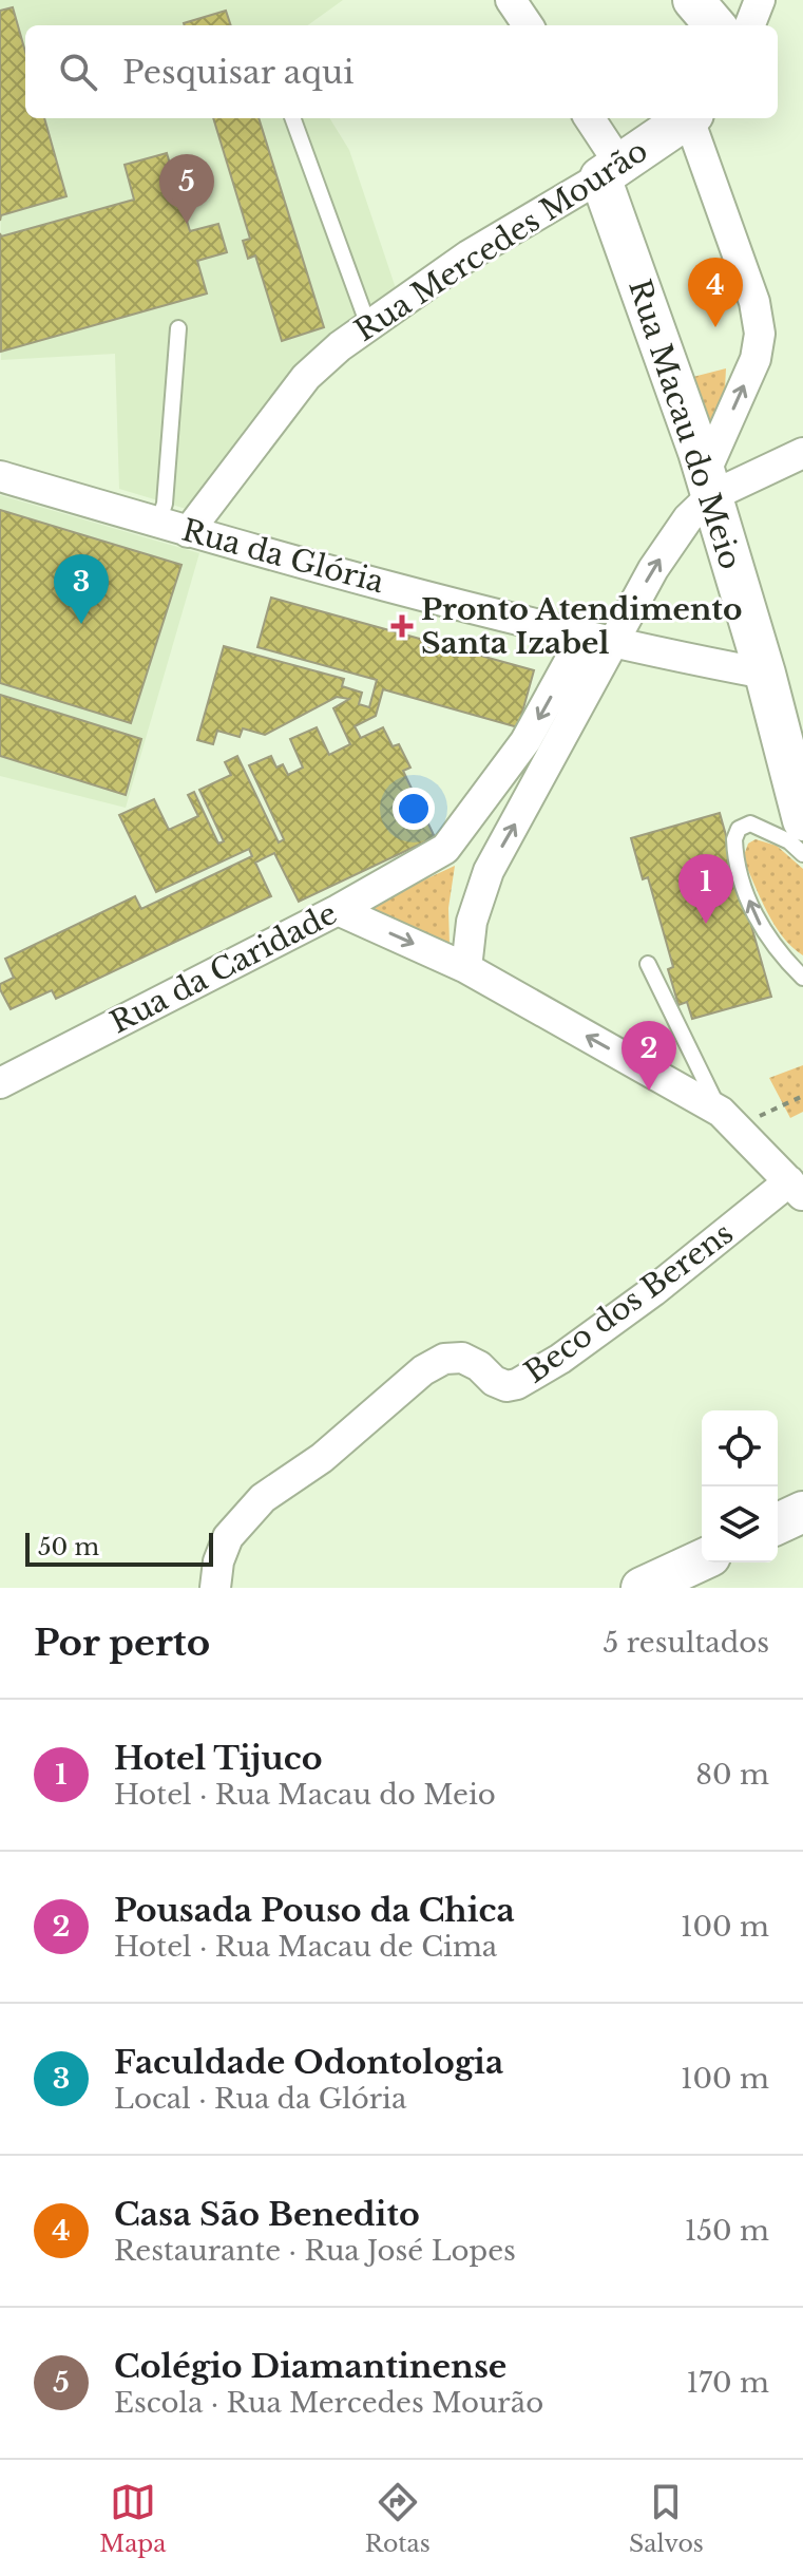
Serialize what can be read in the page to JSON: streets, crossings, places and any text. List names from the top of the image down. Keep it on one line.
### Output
{"streets":{"main road":["Rua Mercedes Mourão","Rua Macau do Meio"],"street":["Rua da Glória","Rua da Caridade","Beco dos Berens"]},"crossings":[["Rua Mercedes Mourão","Rua Macau do Meio"],["Rua Mercedes Mourão","Rua da Glória"],["Rua Macau do Meio","Rua da Glória"]],"places":{"health":["Pronto Atendimento Santa Izabel"]},"scale_bar":"50 m","page":{"search":"Pesquisar aqui","pins":["5","4","3","1","2"],"scale":"50 m","heading":["Por perto","5 resultados"],"list":[{"mark":"1","name":"Hotel Tijuco","note":"Hotel · Rua Macau do Meio","value":"80 m"},{"mark":"2","name":"Pousada Pouso da Chica","note":"Hotel · Rua Macau de Cima","value":"100 m"},{"mark":"3","name":"Faculdade Odontologia","note":"Local · Rua da Glória","value":"100 m"},{"mark":"4","name":"Casa São Benedito","note":"Restaurante · Rua José Lopes","value":"150 m"},{"mark":"5","name":"Colégio Diamantinense","note":"Escola · Rua Mercedes Mourão","value":"170 m"}],"nav":["Mapa","Rotas","Salvos"]}}
